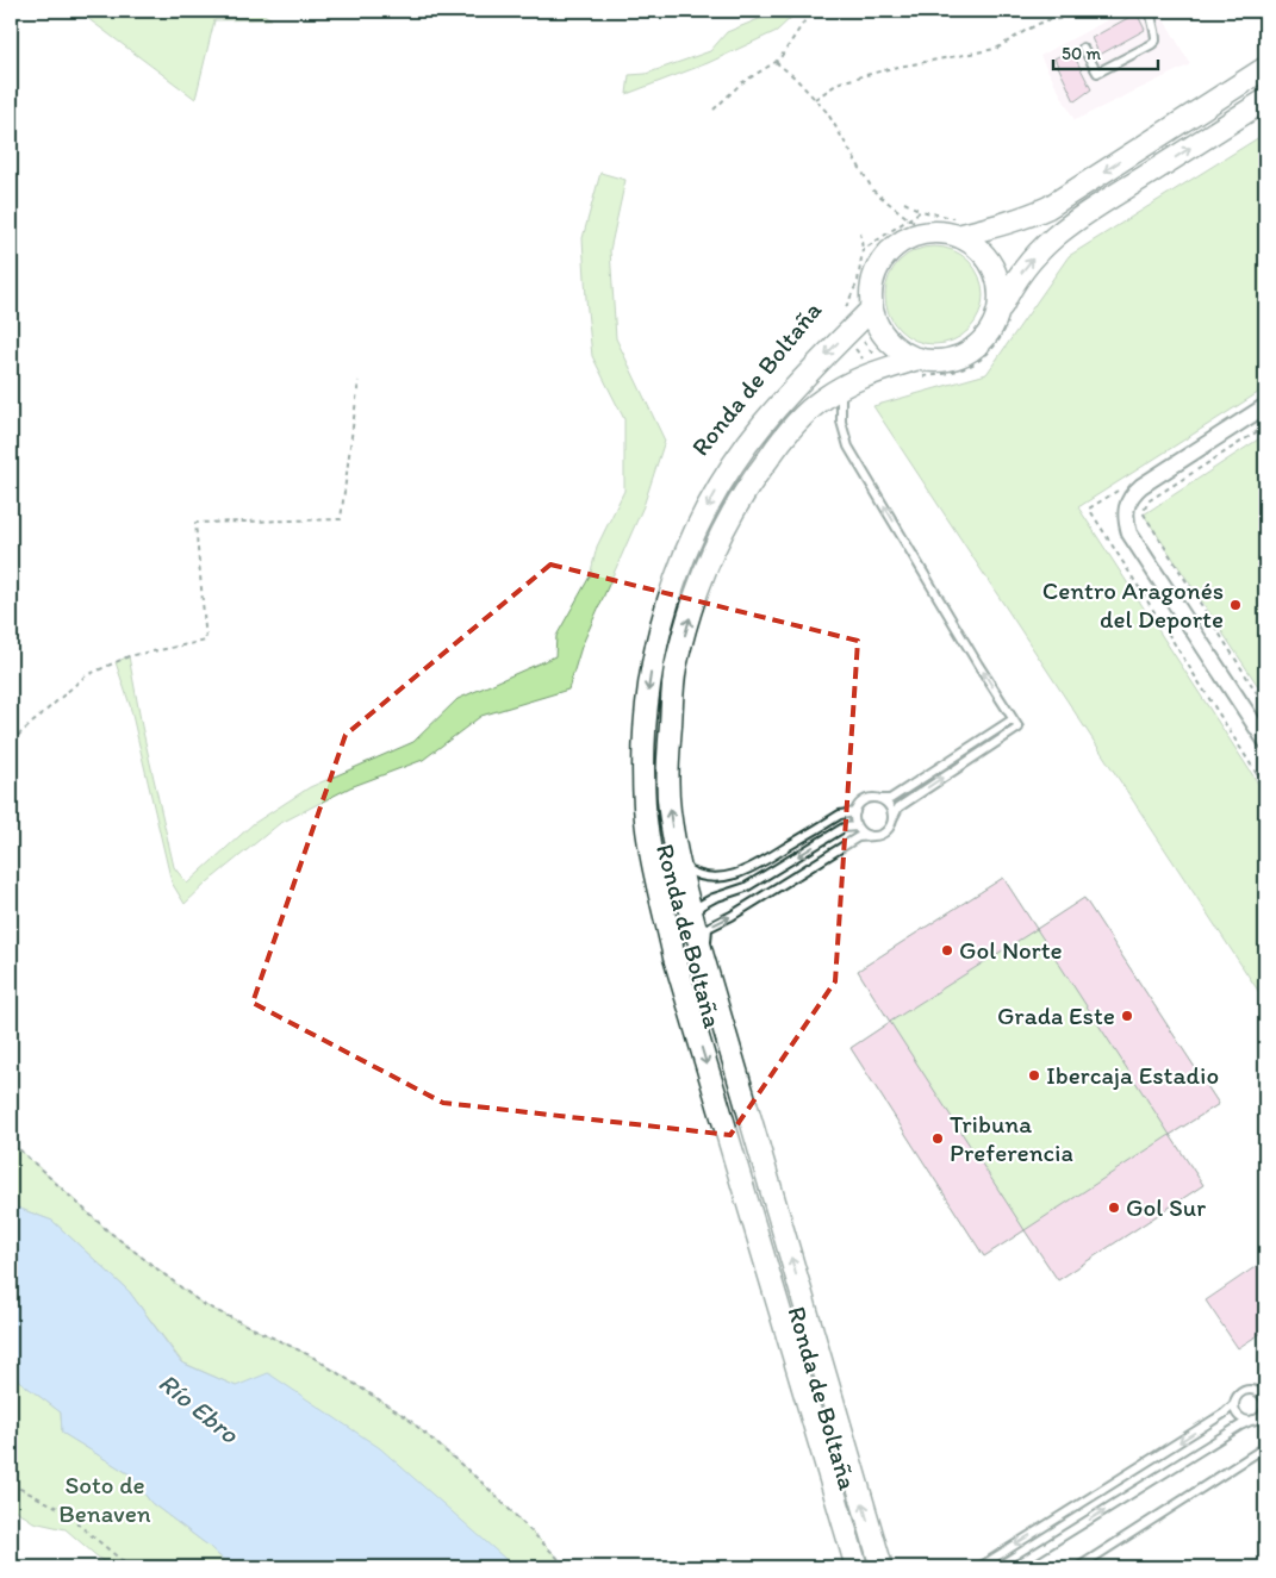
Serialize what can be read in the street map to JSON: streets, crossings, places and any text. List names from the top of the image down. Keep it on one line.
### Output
{"streets":{"main road":["Ronda de Boltaña"]},"water":["Río Ebro"],"parks":["Soto de Benaven"],"places":["Centro Aragonés del Deporte","Gol Norte","Grada Este","Ibercaja Estadio","Tribuna Preferencia","Gol Sur"],"scale_bar":"50 m"}
